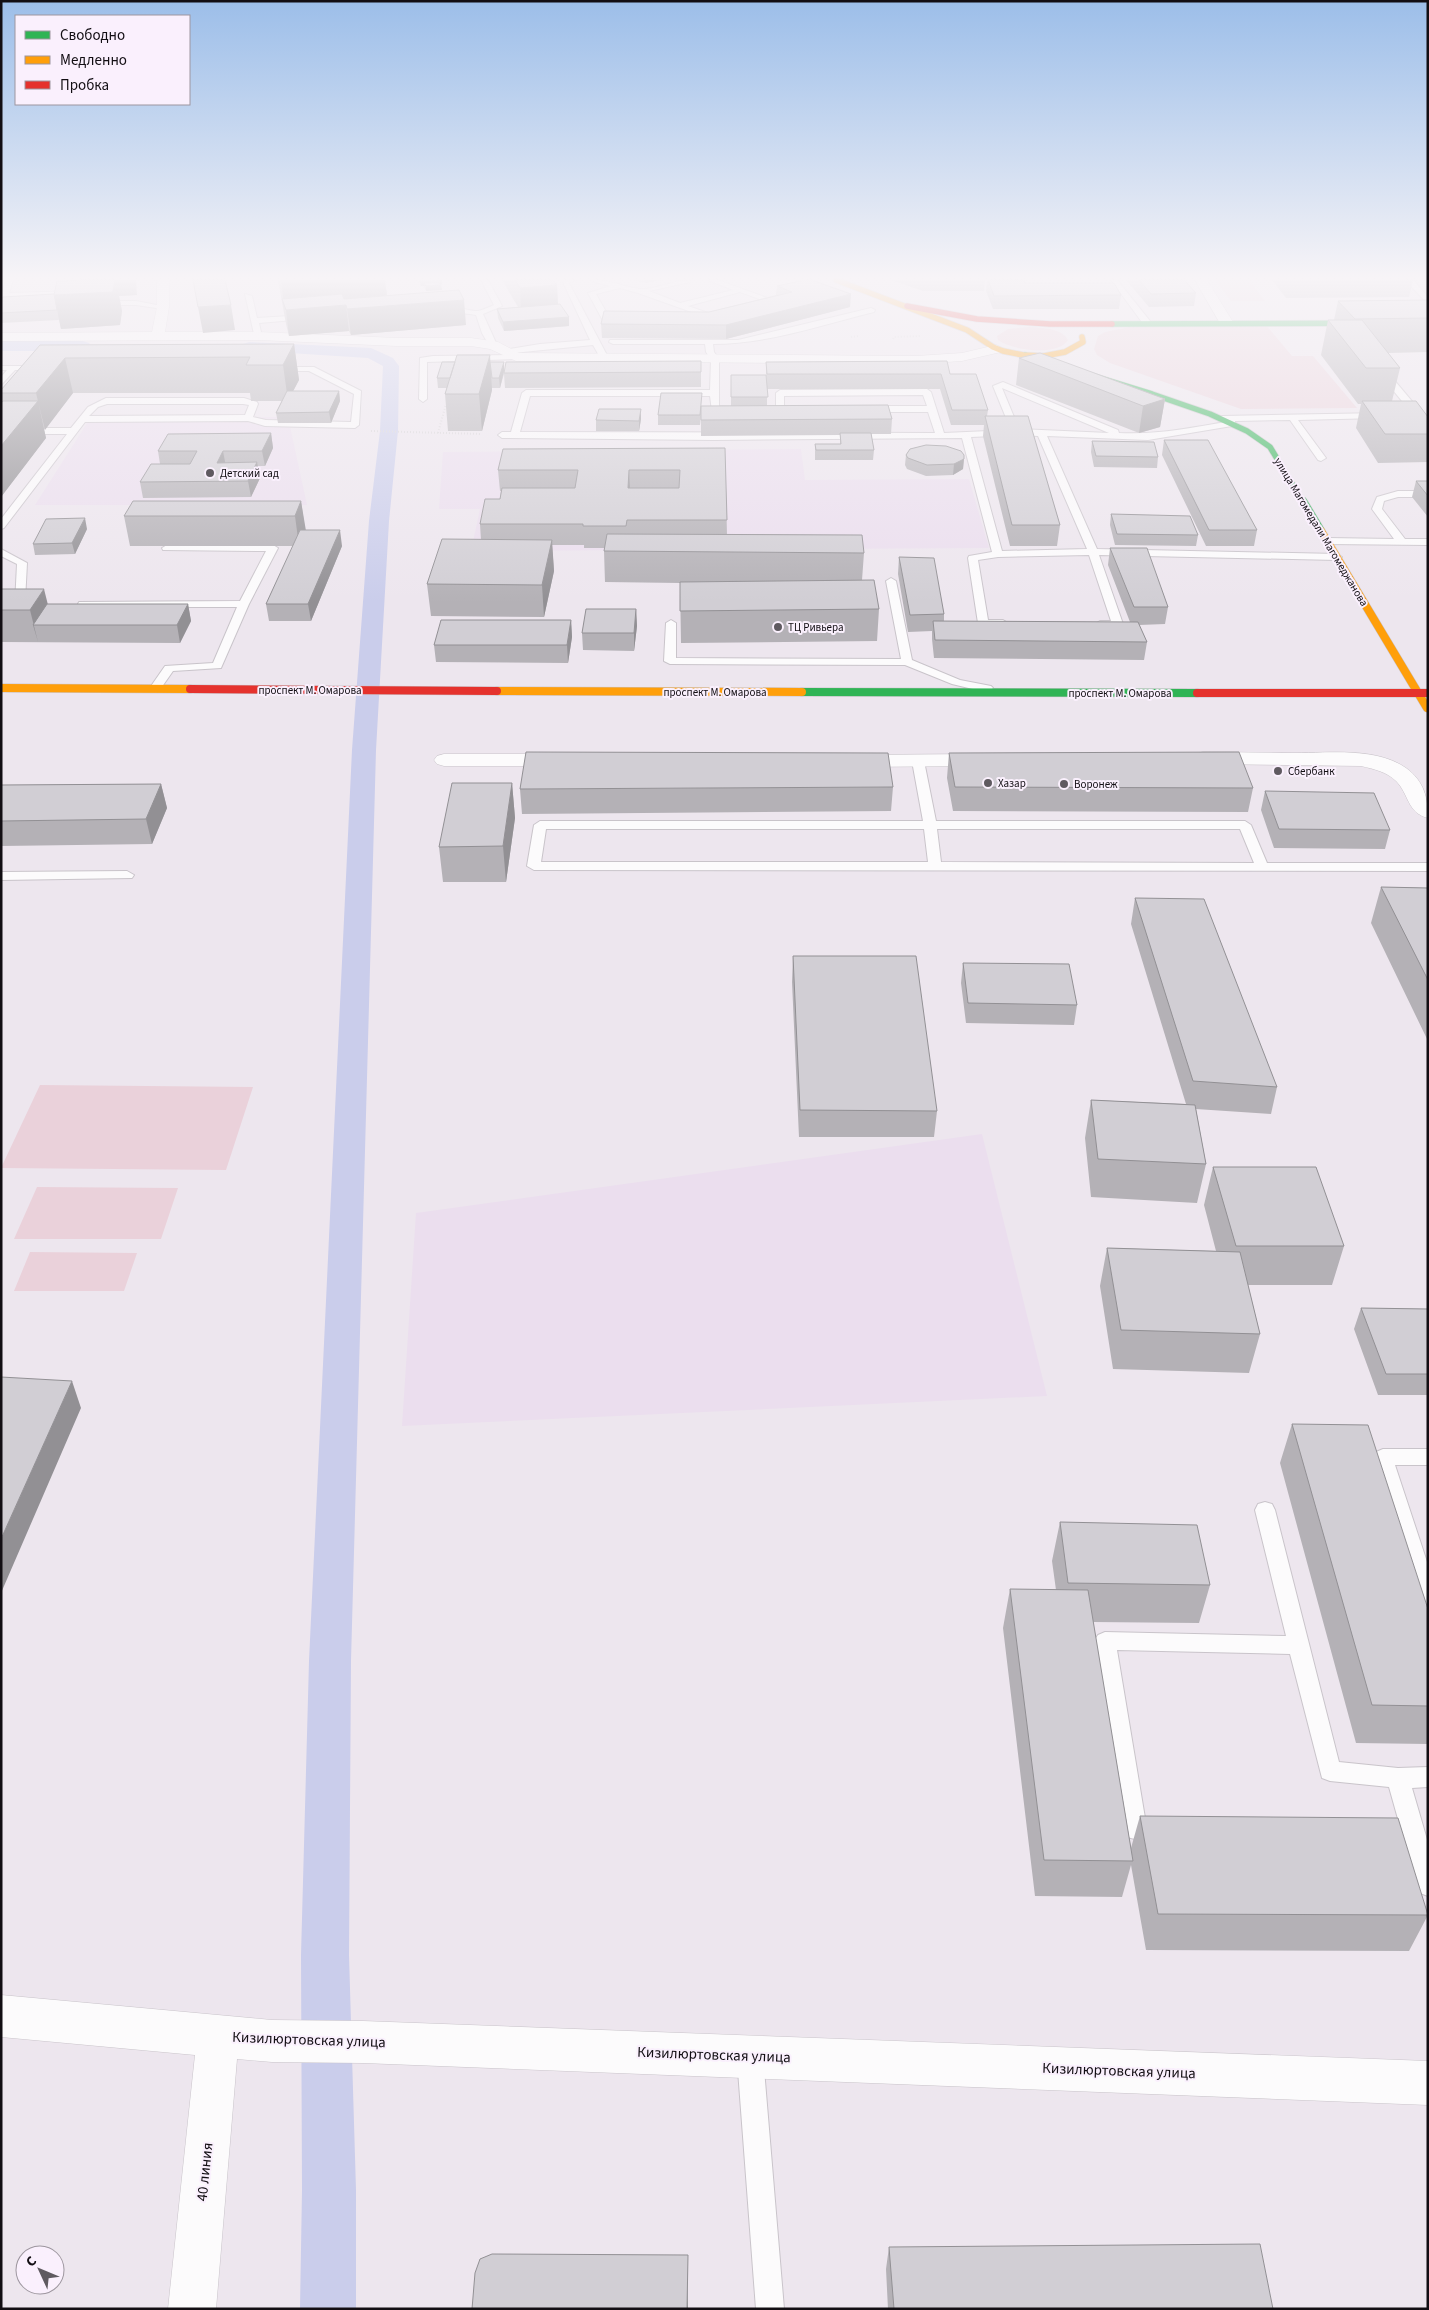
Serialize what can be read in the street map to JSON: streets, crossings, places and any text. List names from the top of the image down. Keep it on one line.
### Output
{"streets":{"main road":["улица Магомедали Магомеджанова","проспект М. Омарова"],"street":["Кизилюртовская улица","40 линия"]},"crossings":[["улица Магомедали Магомеджанова","проспект М. Омарова"],["Кизилюртовская улица","40 линия"]],"places":["Детский сад","ТЦ Ривьера","Сбербанк","Хазар","Воронеж"],"legend":["Свободно","Медленно","Пробка"],"north":"top left"}
